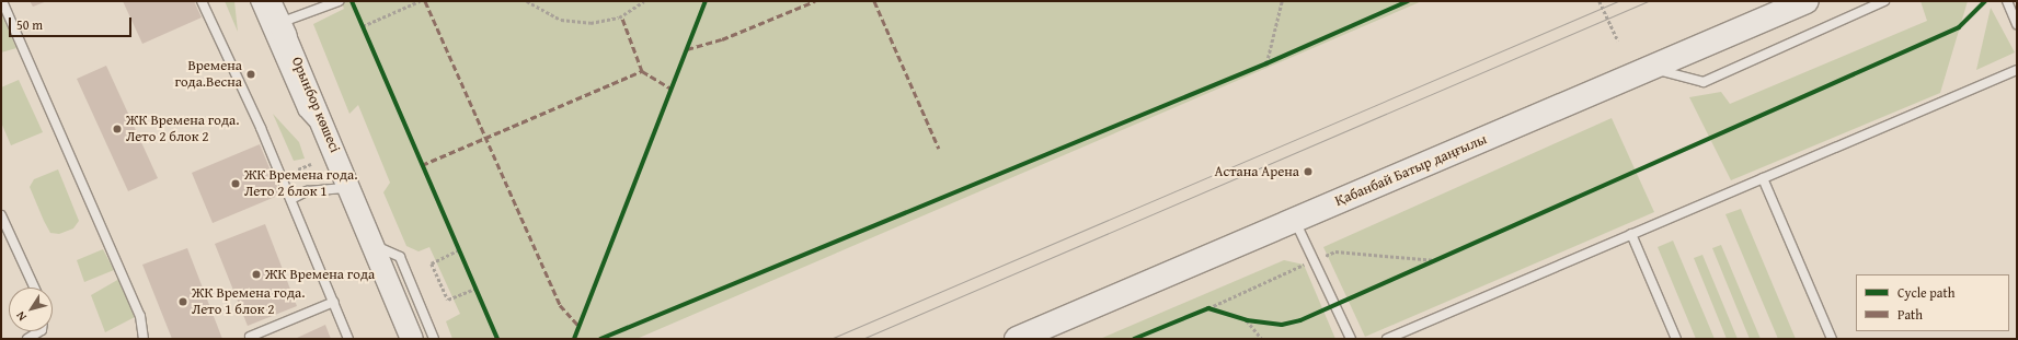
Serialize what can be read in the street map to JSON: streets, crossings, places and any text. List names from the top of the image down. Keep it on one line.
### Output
{"streets":{"main road":["Қабанбай Батыр даңғылы"],"street":["Орынбор көшесі"]},"places":["Времена года.Весна","ЖК Времена года. Лето 2 блок 2","Астана Арена","ЖК Времена года. Лето 2 блок 1","ЖК Времена года","ЖК Времена года. Лето 1 блок 2"],"legend":["Cycle path","Path"],"scale_bar":"50 m","north":"bottom left"}
